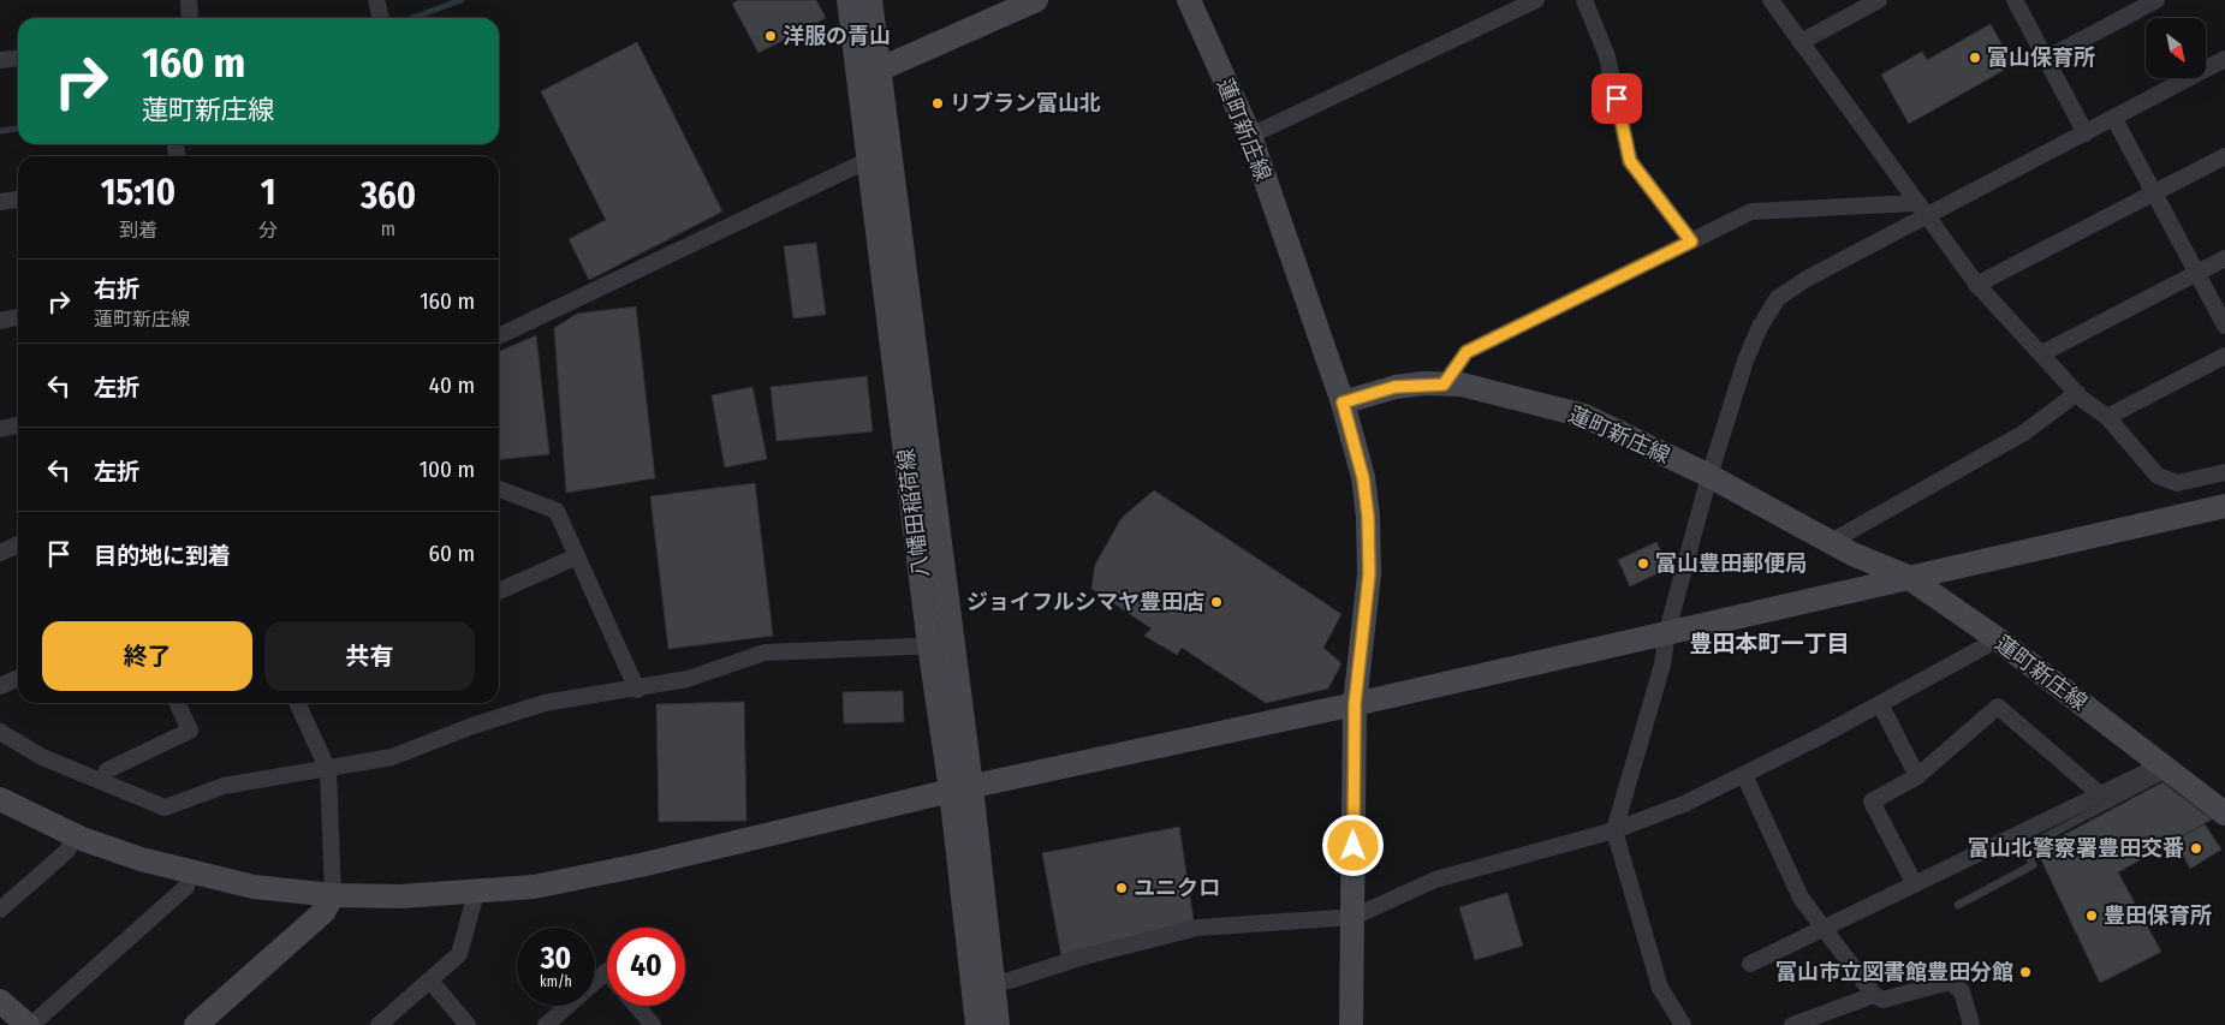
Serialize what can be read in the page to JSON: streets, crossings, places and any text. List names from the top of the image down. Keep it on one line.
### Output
{"streets":{"street":["蓮町新庄線","八幡田稲荷線"]},"districts":["豊田本町一丁目"],"places":["洋服の青山","富山保育所","リブラン富山北","富山豊田郵便局","ジョイフルシマヤ豊田店","富山北警察署豊田交番","ユニクロ","豊田保育所","富山市立図書館豊田分館"],"north":"bottom right","page":{"turn":["160 m","蓮町新庄線"],"eta":["15:10","到着","1","分","360","m"],"list":[{"name":"右折","note":"蓮町新庄線","value":"160 m"},{"name":"左折","value":"40 m"},{"name":"左折","value":"100 m"},{"name":"目的地に到着","value":"60 m"}],"buttons":["終了","共有"],"speed":"30 km/h","limit":"40"}}
